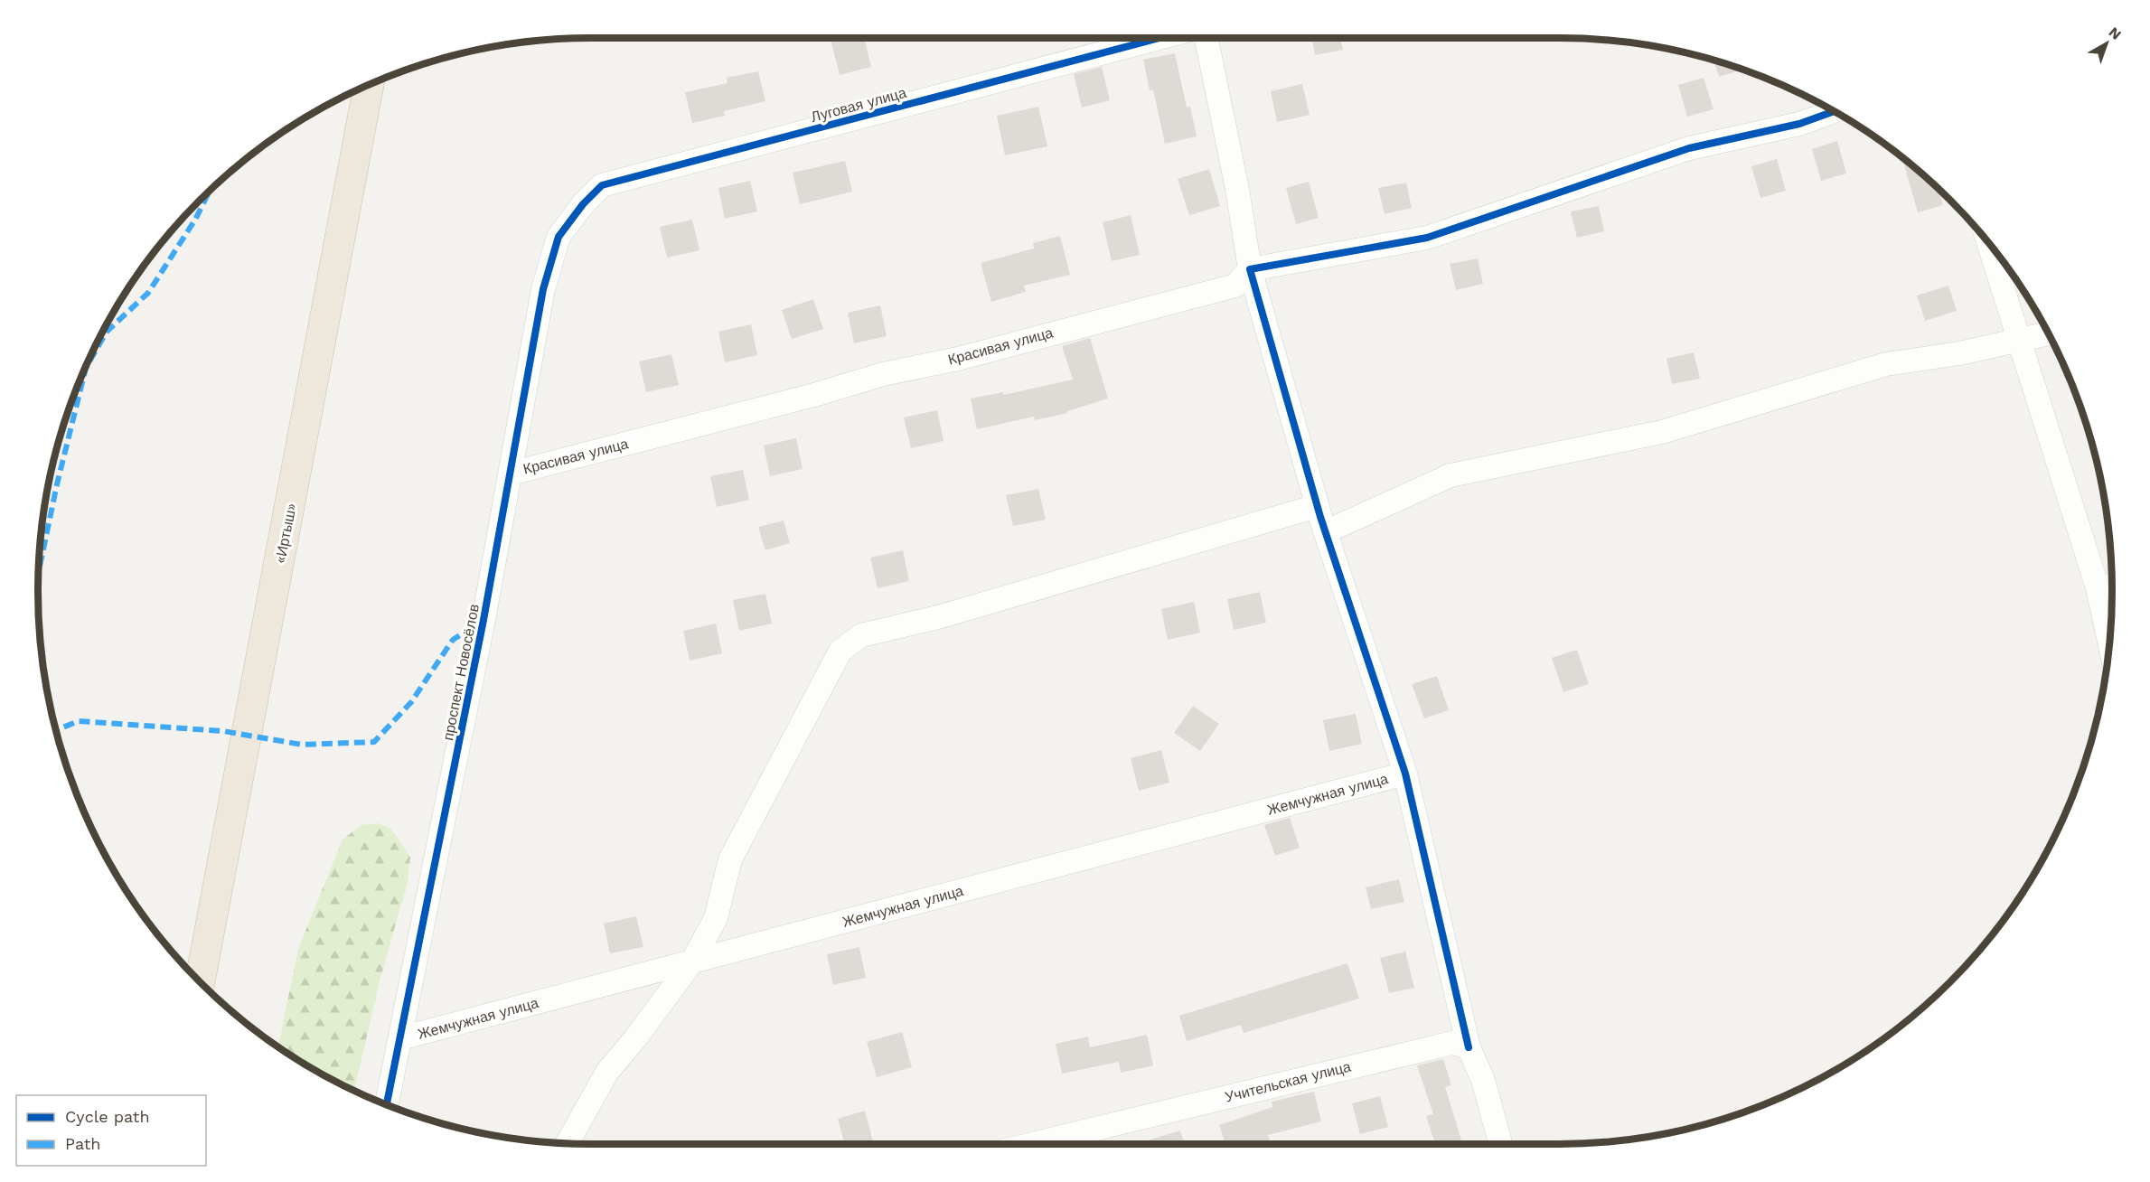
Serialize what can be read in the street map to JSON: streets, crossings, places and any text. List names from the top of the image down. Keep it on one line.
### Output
{"streets":{"highway":["«Иртыш»"],"street":["Луговая улица","Красивая улица","проспект Новосёлов","Жемчужная улица","Учительская улица"]},"crossings":[["Луговая улица","проспект Новосёлов"],["Красивая улица","проспект Новосёлов"],["проспект Новосёлов","Жемчужная улица"]],"legend":["Cycle path","Path"],"north":"top right"}
